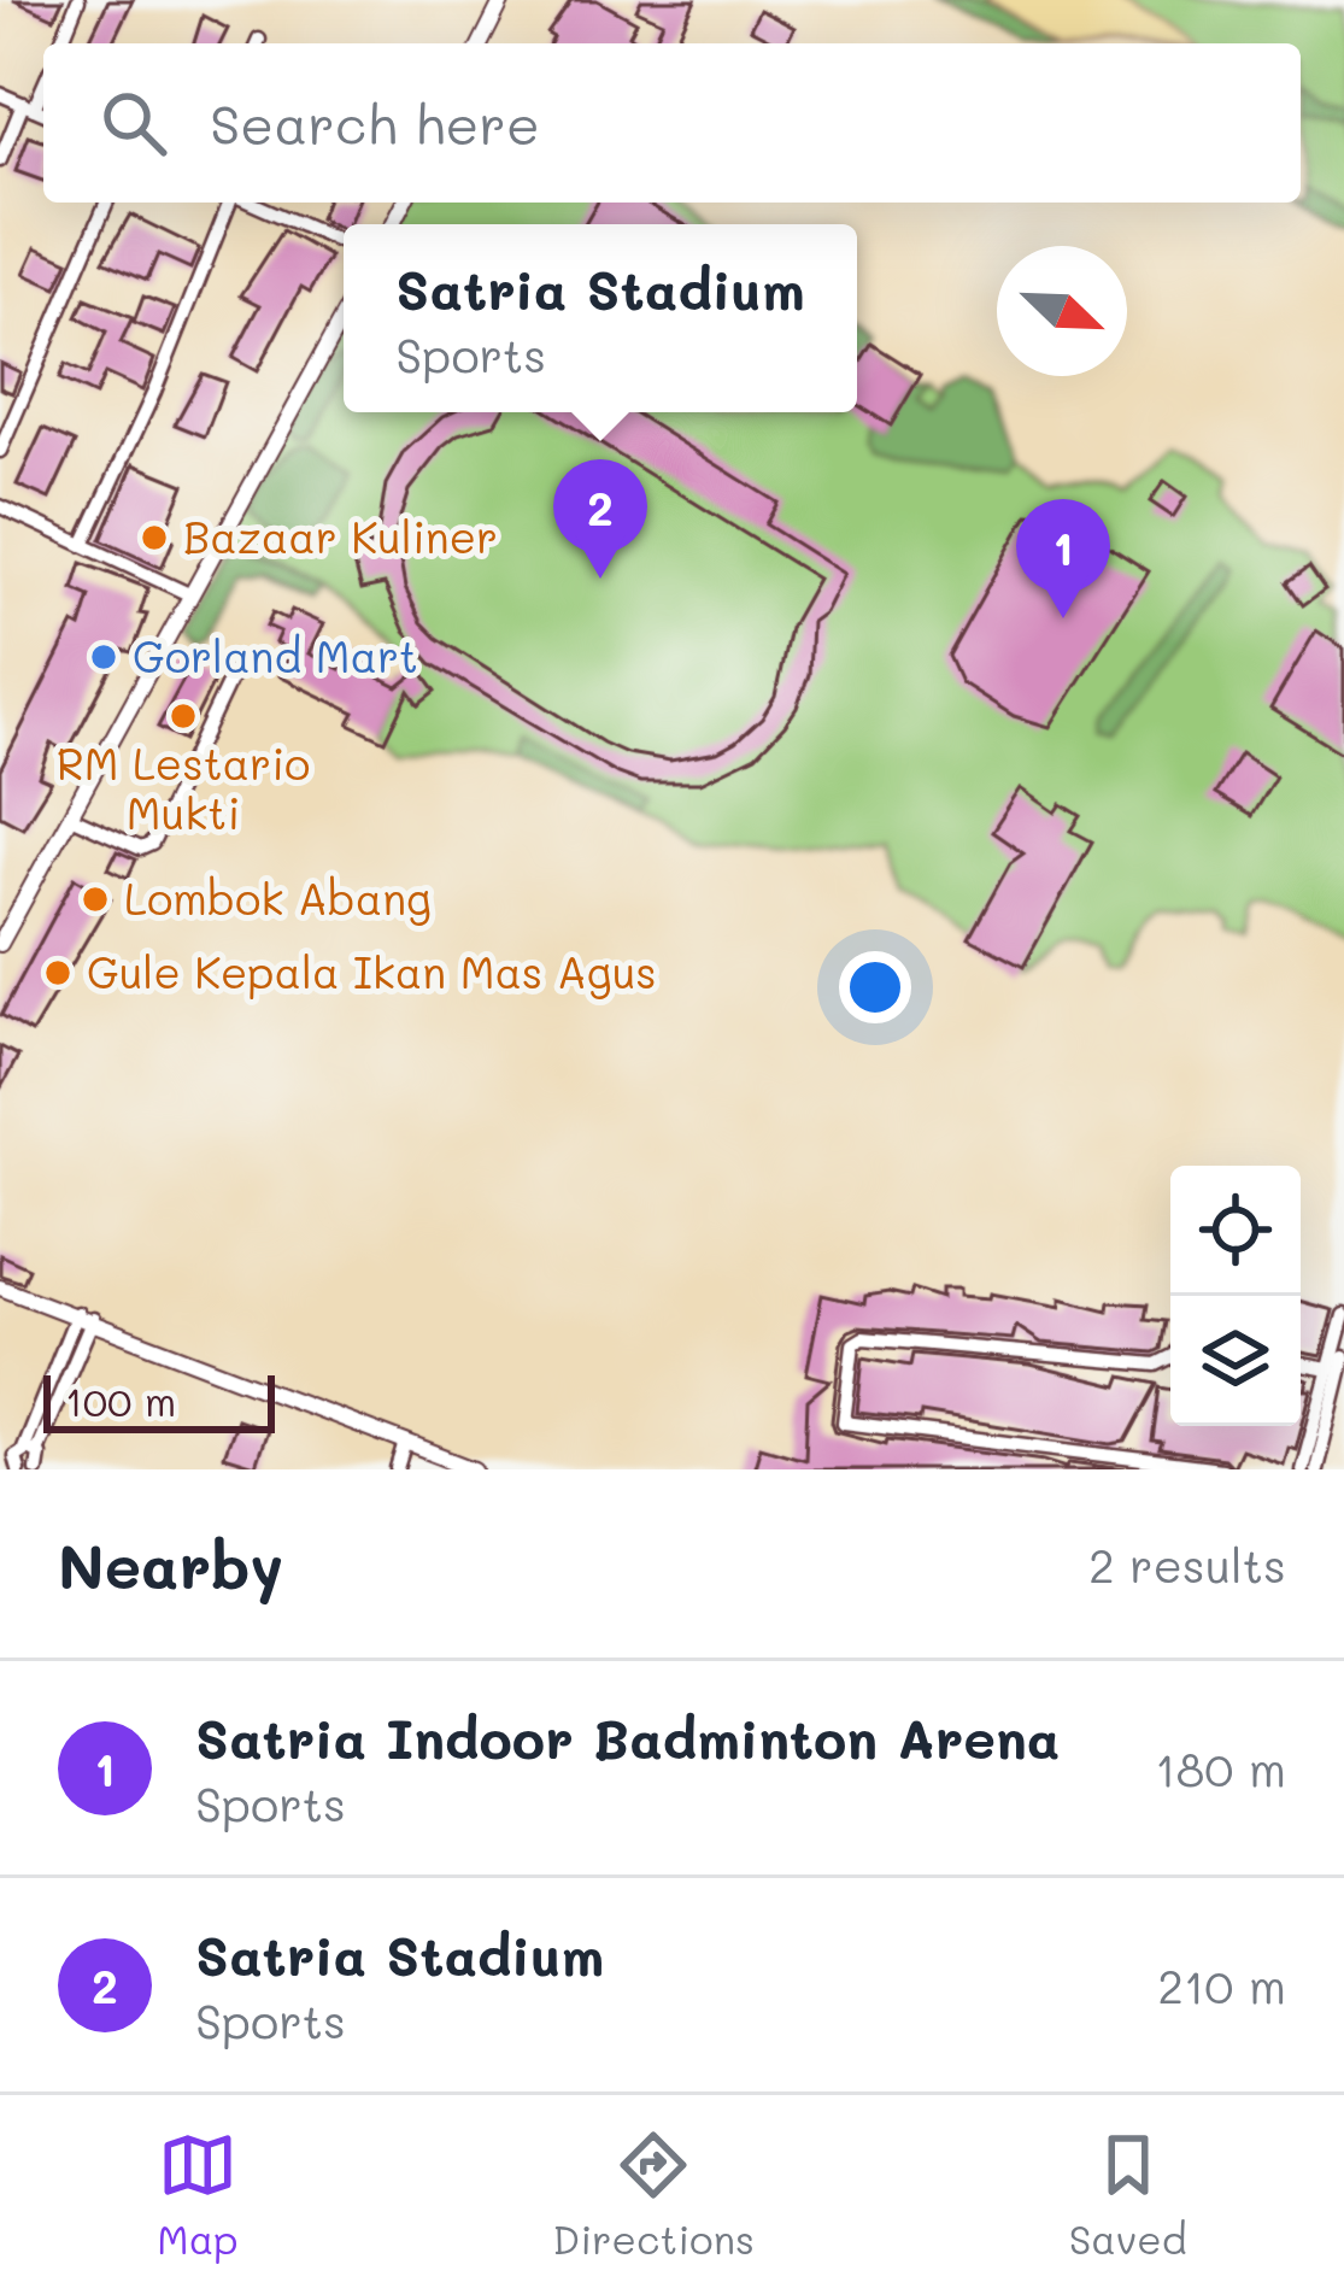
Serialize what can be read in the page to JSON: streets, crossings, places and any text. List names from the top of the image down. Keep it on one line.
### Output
{"places":["Bazaar Kuliner","Gorland Mart","RM Lestario Mukti","Lombok Abang","Gule Kepala Ikan Mas Agus"],"scale_bar":"100 m","north":"bottom right","page":{"search":"Search here","popup":["Satria Stadium","Sports"],"pins":["2","1"],"scale":"100 m","heading":["Nearby","2 results"],"list":[{"mark":"1","name":"Satria Indoor Badminton Arena","note":"Sports","value":"180 m"},{"mark":"2","name":"Satria Stadium","note":"Sports","value":"210 m"}],"nav":["Map","Directions","Saved"]}}
